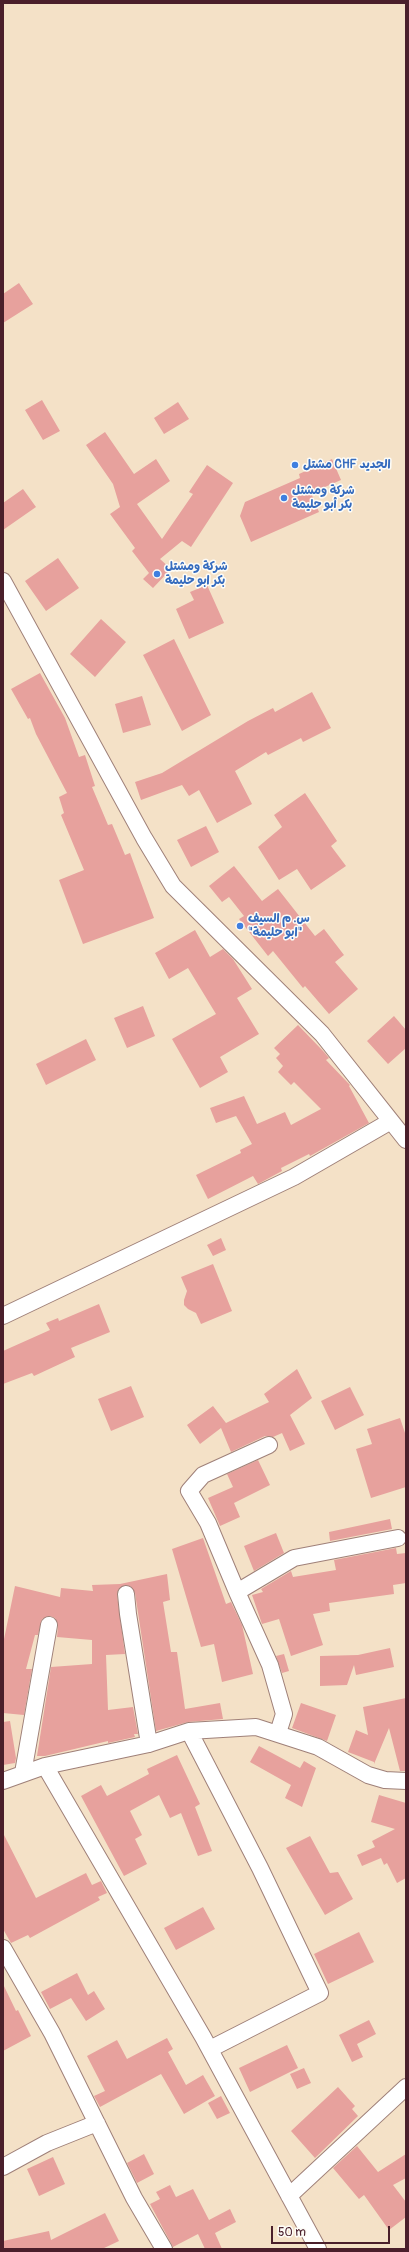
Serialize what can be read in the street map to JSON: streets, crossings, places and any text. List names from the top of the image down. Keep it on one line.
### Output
{"places":["مشتل CHF الجديد","شركة ومشتل بكر أبو حليمة","شركة ومشتل بكر ابو حليمة","س. م السيف \"ابو حليمة\""],"scale_bar":"50 m"}
